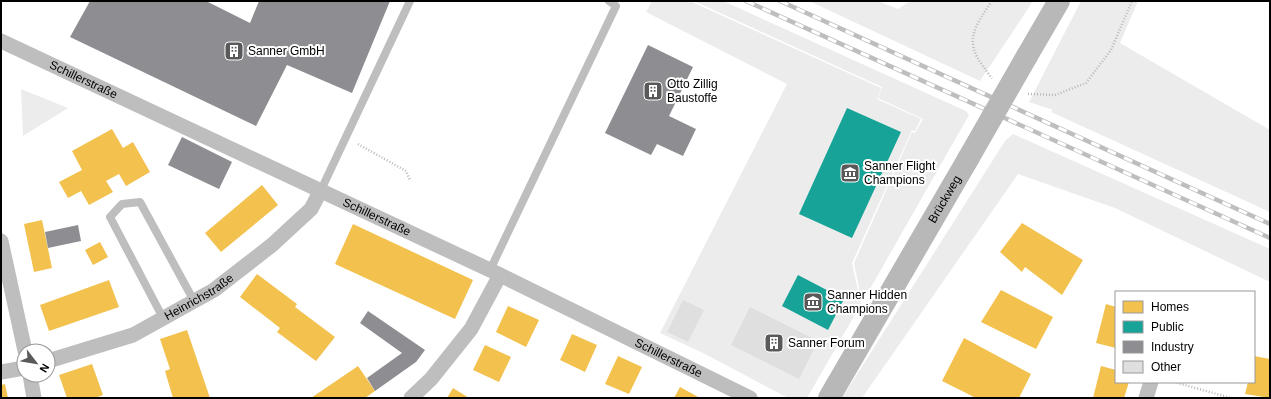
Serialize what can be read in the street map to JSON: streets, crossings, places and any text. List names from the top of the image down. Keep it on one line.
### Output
{"streets":{"street":["Schillerstraße","Brückweg","Heinrichstraße"]},"crossings":[["Schillerstraße","Heinrichstraße"]],"places":{"building":["Sanner GmbH","Otto Zillig Baustoffe","Sanner Forum"],"museum":["Sanner Flight Champions","Sanner Hidden Champions"]},"legend":["Homes","Public","Industry","Other"],"north":"bottom right"}
